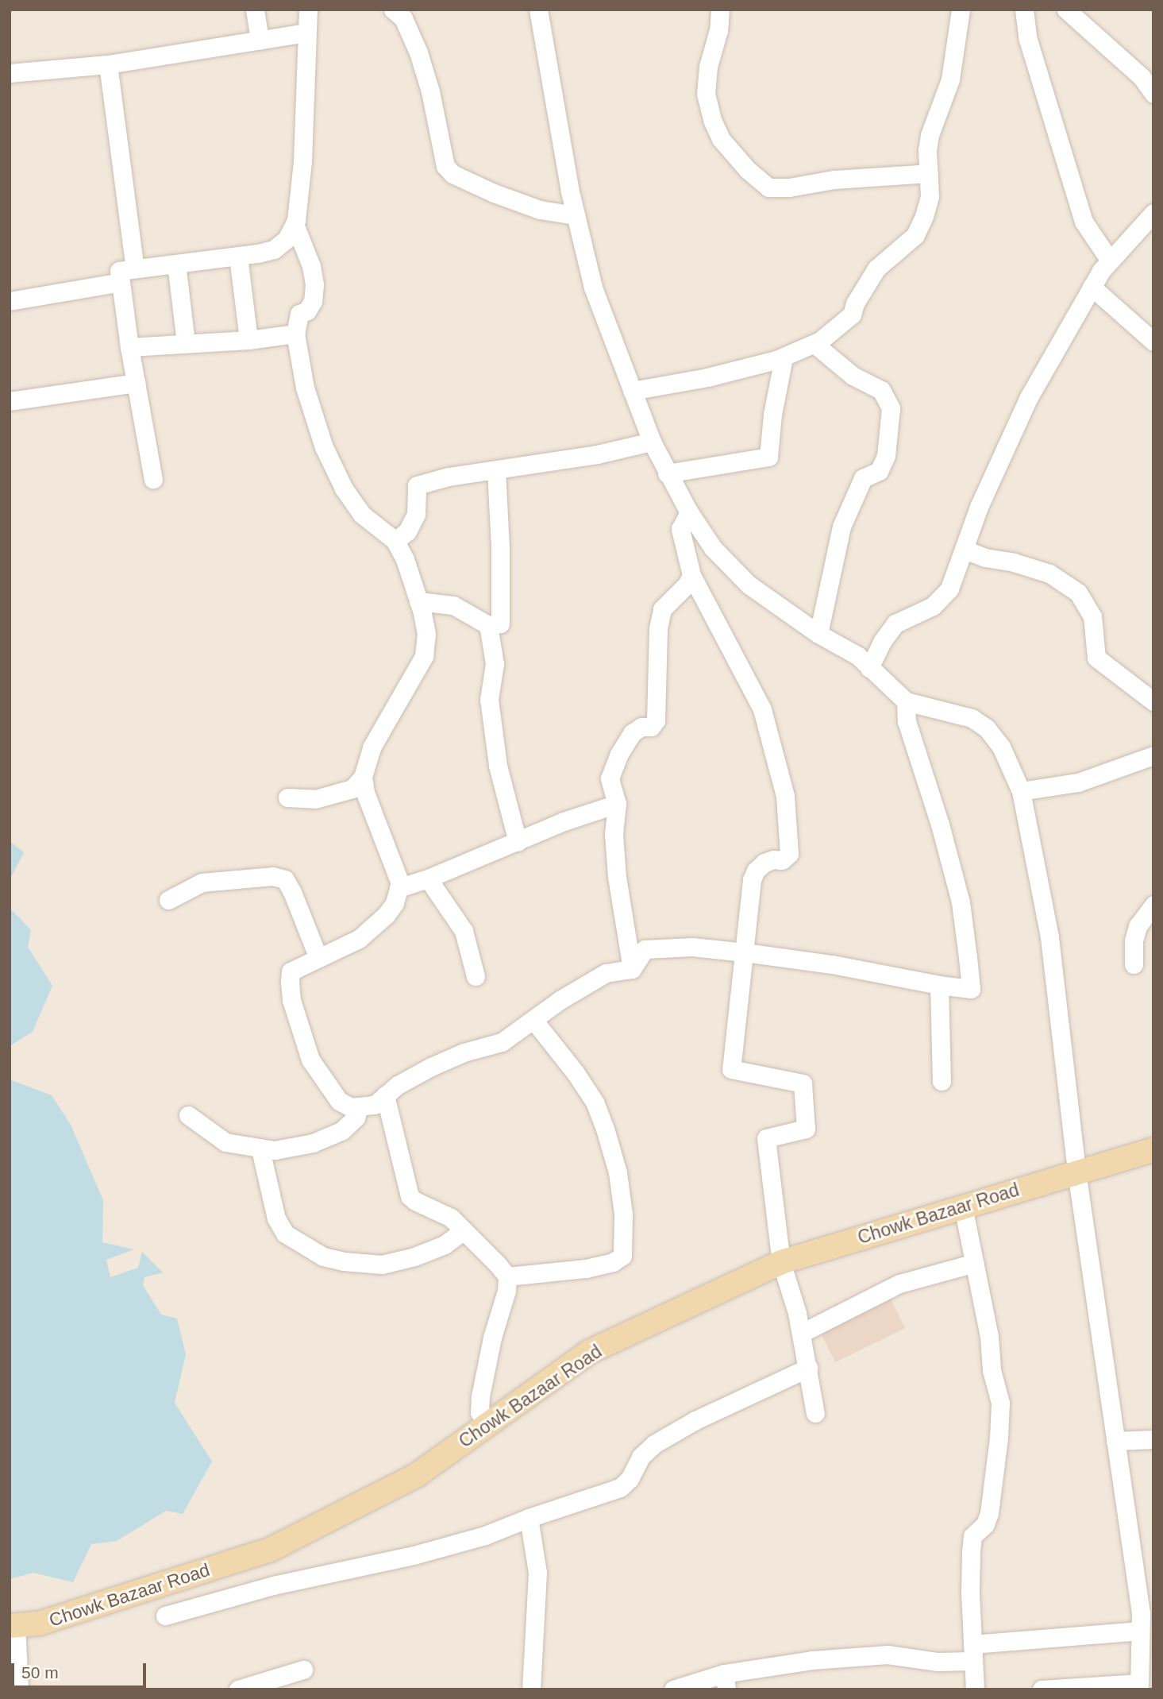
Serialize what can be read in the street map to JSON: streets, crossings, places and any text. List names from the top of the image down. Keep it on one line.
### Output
{"streets":{"main road":["Chowk Bazaar Road"]},"scale_bar":"50 m"}
